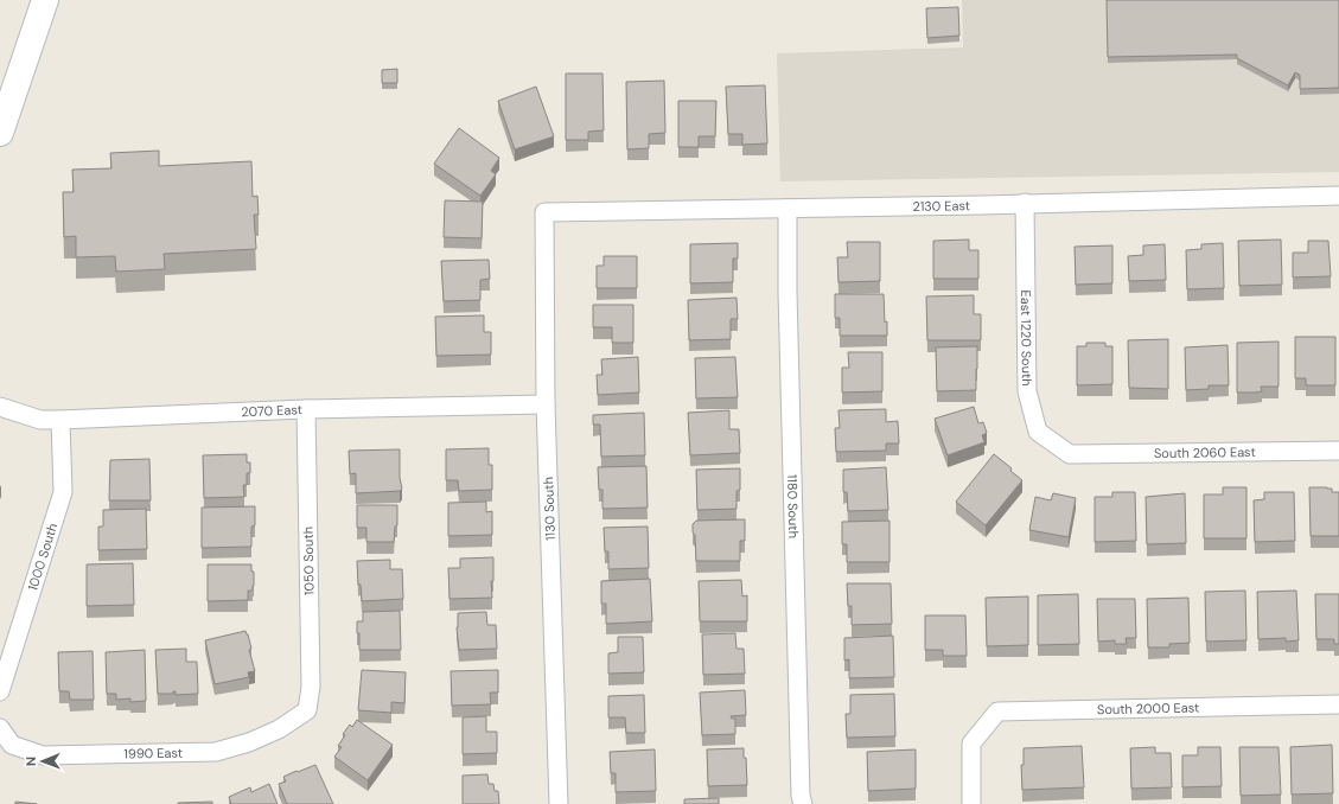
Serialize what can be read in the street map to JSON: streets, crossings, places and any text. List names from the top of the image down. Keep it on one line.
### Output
{"streets":{"street":["2130 East","East 1220 South","2070 East","South 2060 East","1180 South","1130 South","1000 South","1050 South","South 2000 East","1990 East"]},"crossings":[["2130 East","East 1220 South"],["2130 East","1180 South"],["2130 East","1130 South"],["East 1220 South","South 2060 East"],["2070 East","1130 South"],["2070 East","1000 South"],["2070 East","1050 South"],["1050 South","1990 East"]],"north":"left"}
